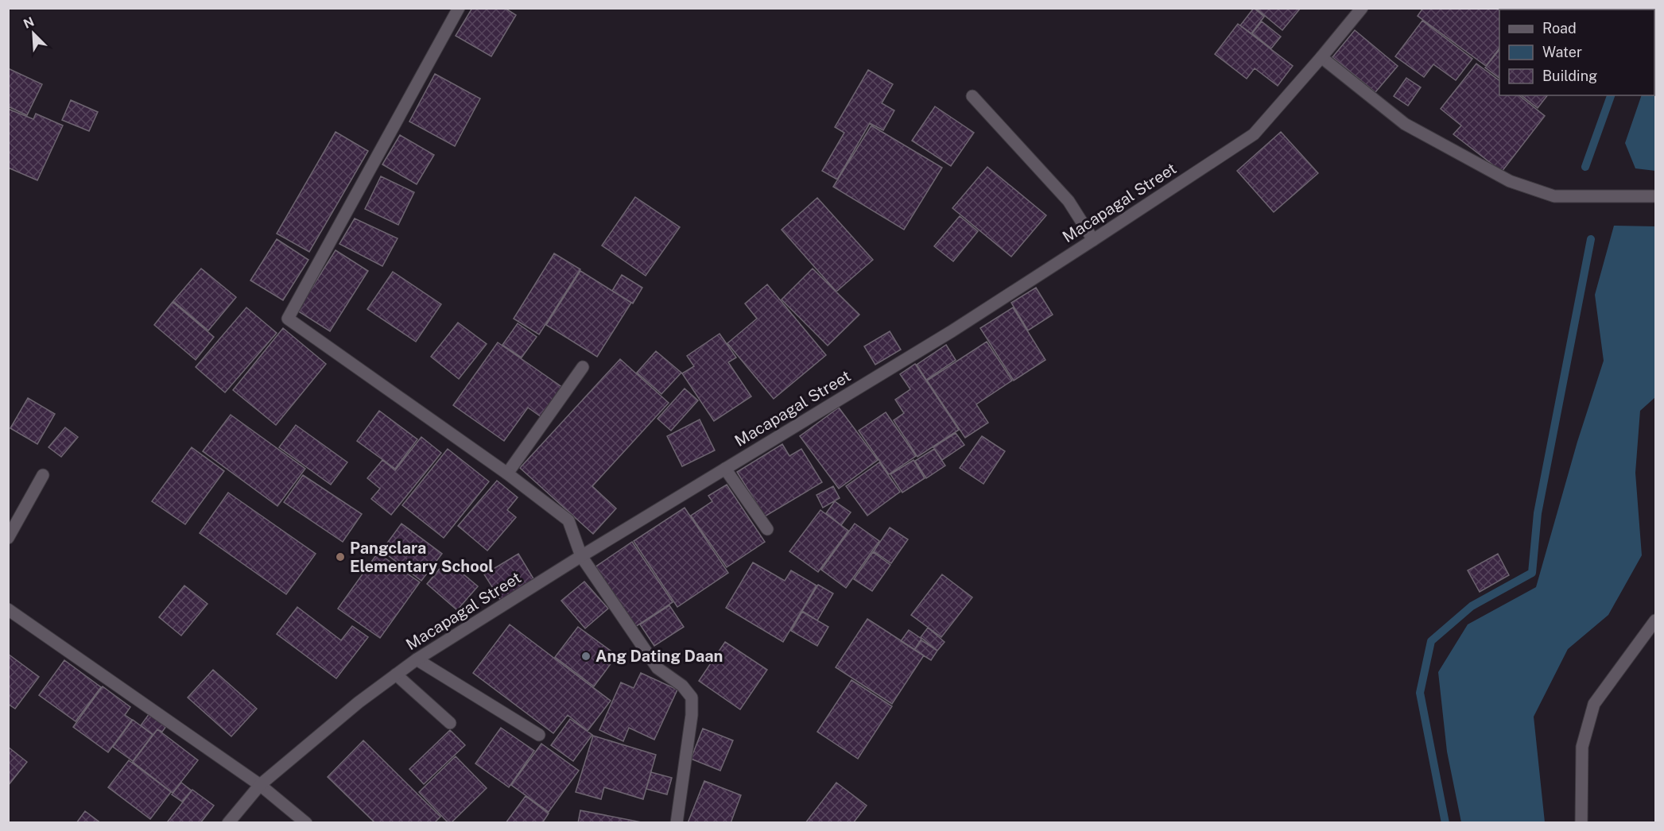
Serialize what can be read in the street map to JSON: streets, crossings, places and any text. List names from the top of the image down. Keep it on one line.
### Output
{"streets":{"street":["Macapagal Street"]},"places":["Pangclara Elementary School","Ang Dating Daan"],"legend":["Road","Water","Building"],"north":"top left"}
